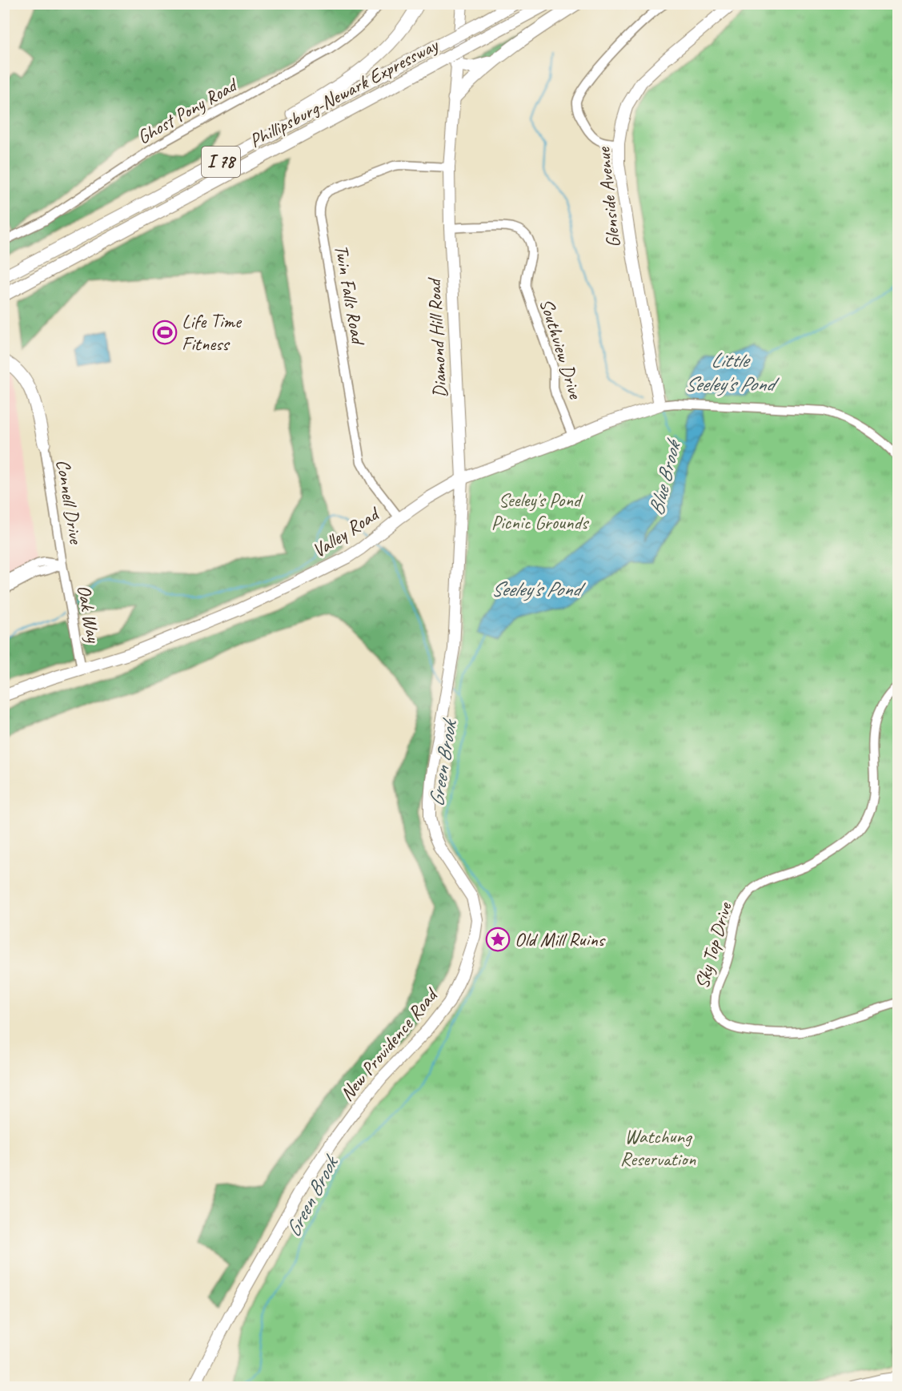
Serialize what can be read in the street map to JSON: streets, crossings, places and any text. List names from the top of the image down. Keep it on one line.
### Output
{"streets":{"highway":["Phillipsburg-Newark Expressway","I 78"],"main road":["Glenside Avenue","Diamond Hill Road","Valley Road","New Providence Road"],"street":["Ghost Pony Road","Twin Falls Road","Southview Drive","Connell Drive","Oak Way","Sky Top Drive"]},"crossings":[["Glenside Avenue","Valley Road"],["Twin Falls Road","Diamond Hill Road"],["Twin Falls Road","Valley Road"],["Diamond Hill Road","Southview Drive"],["Diamond Hill Road","Valley Road"],["Diamond Hill Road","New Providence Road"],["Southview Drive","Valley Road"],["Connell Drive","Oak Way"],["Valley Road","Oak Way"]],"water":["Little Seeley's Pond","Blue Brook","Seeley's Pond","Green Brook"],"parks":["Seeley's Pond Picnic Grounds","Watchung Reservation"],"places":{"sports":["Life Time Fitness"],"place":["Old Mill Ruins"]}}
